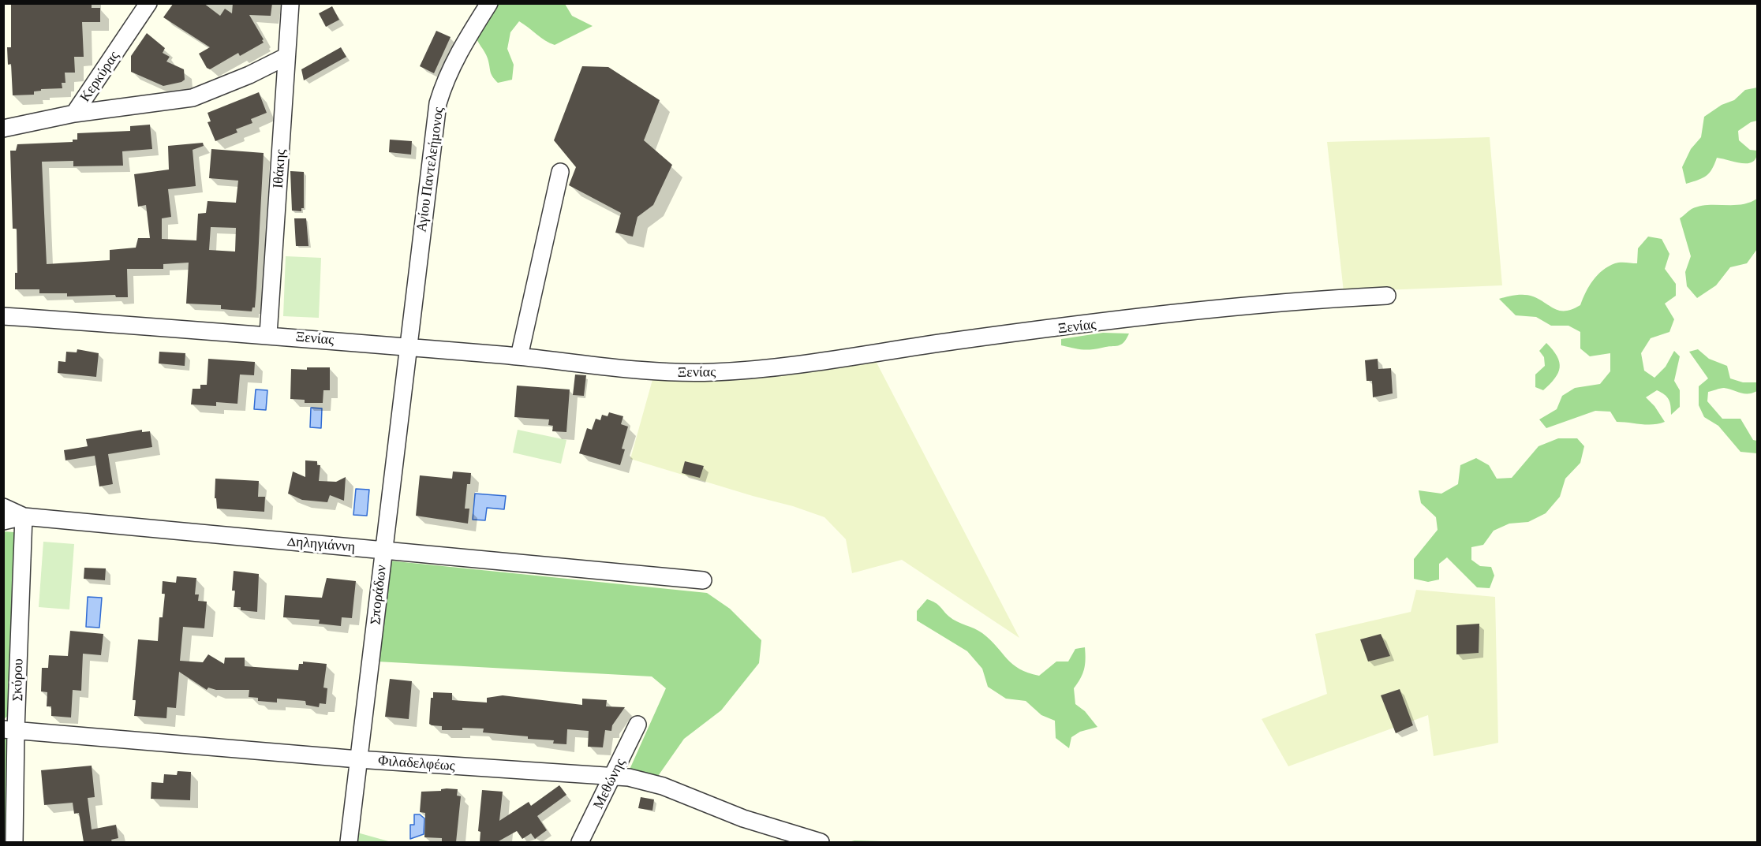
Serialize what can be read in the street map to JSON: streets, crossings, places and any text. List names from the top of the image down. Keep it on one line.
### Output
{"streets":{"street":["Κερκύρας","Ιθάκης","Αγίου Παντελεήμονος","Ξενίας","Δηληγιάννη","Σποράδων","Σκύρου","Φιλαδελφέως","Μεθώνης"]},"crossings":[["Ιθάκης","Ξενίας"],["Αγίου Παντελεήμονος","Ξενίας"],["Αγίου Παντελεήμονος","Σποράδων"],["Ξενίας","Σποράδων"],["Δηληγιάννη","Σποράδων"],["Δηληγιάννη","Σκύρου"],["Σποράδων","Φιλαδελφέως"],["Σκύρου","Φιλαδελφέως"],["Φιλαδελφέως","Μεθώνης"]]}
